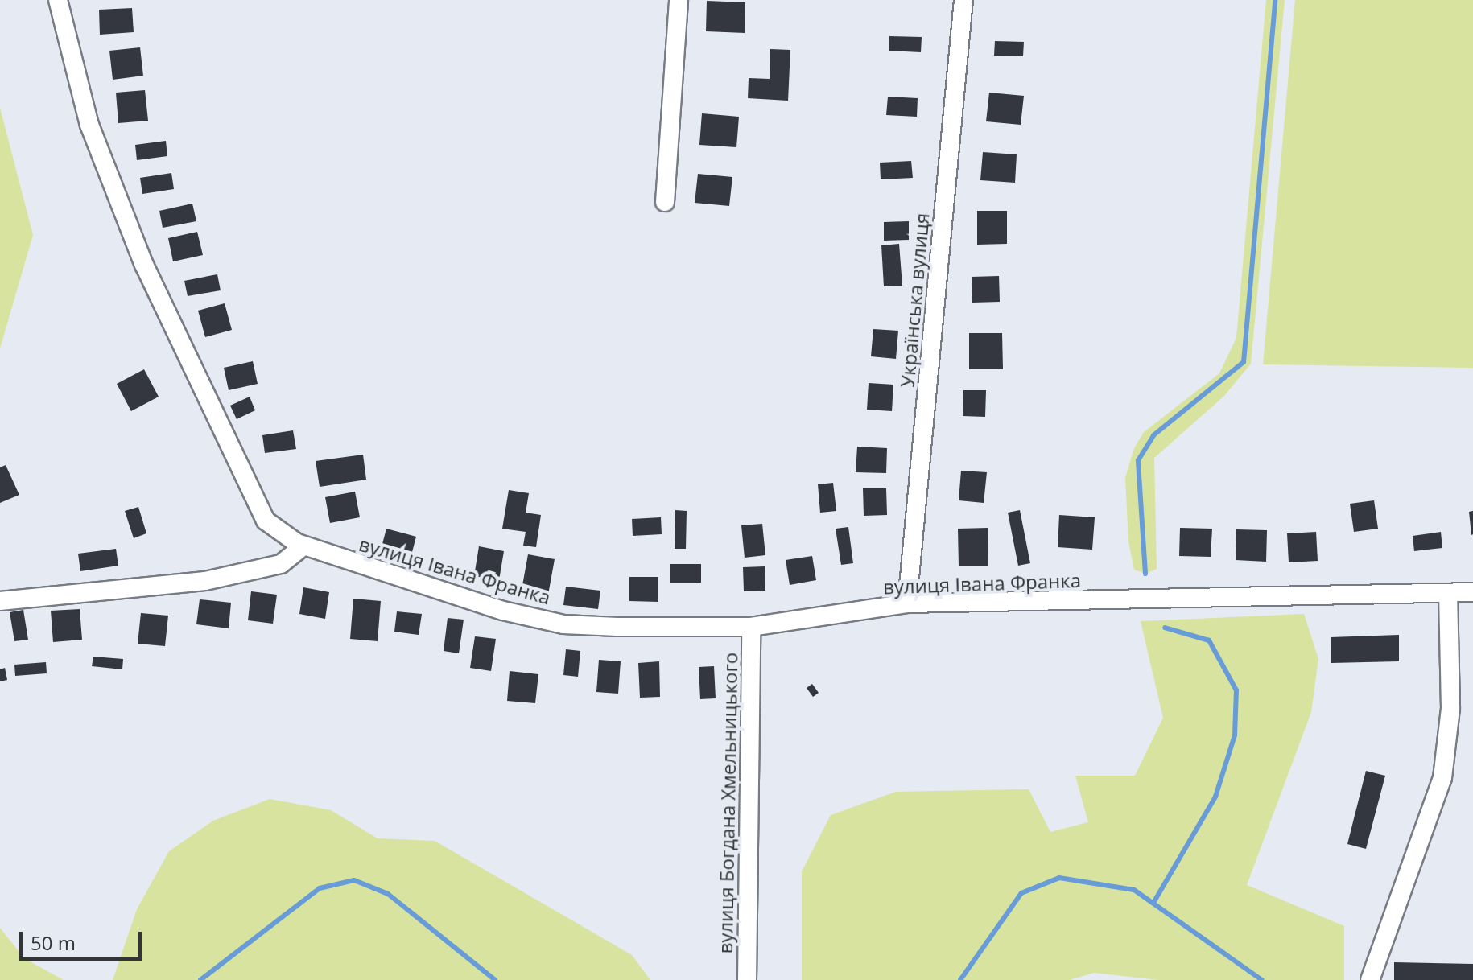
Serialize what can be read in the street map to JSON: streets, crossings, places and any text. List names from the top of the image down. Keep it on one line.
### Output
{"streets":{"street":["Українська вулиця","вулиця Івана Франка","вулиця Богдана Хмельницького"]},"crossings":[["Українська вулиця","вулиця Івана Франка"],["вулиця Івана Франка","вулиця Богдана Хмельницького"]],"scale_bar":"50 m"}
